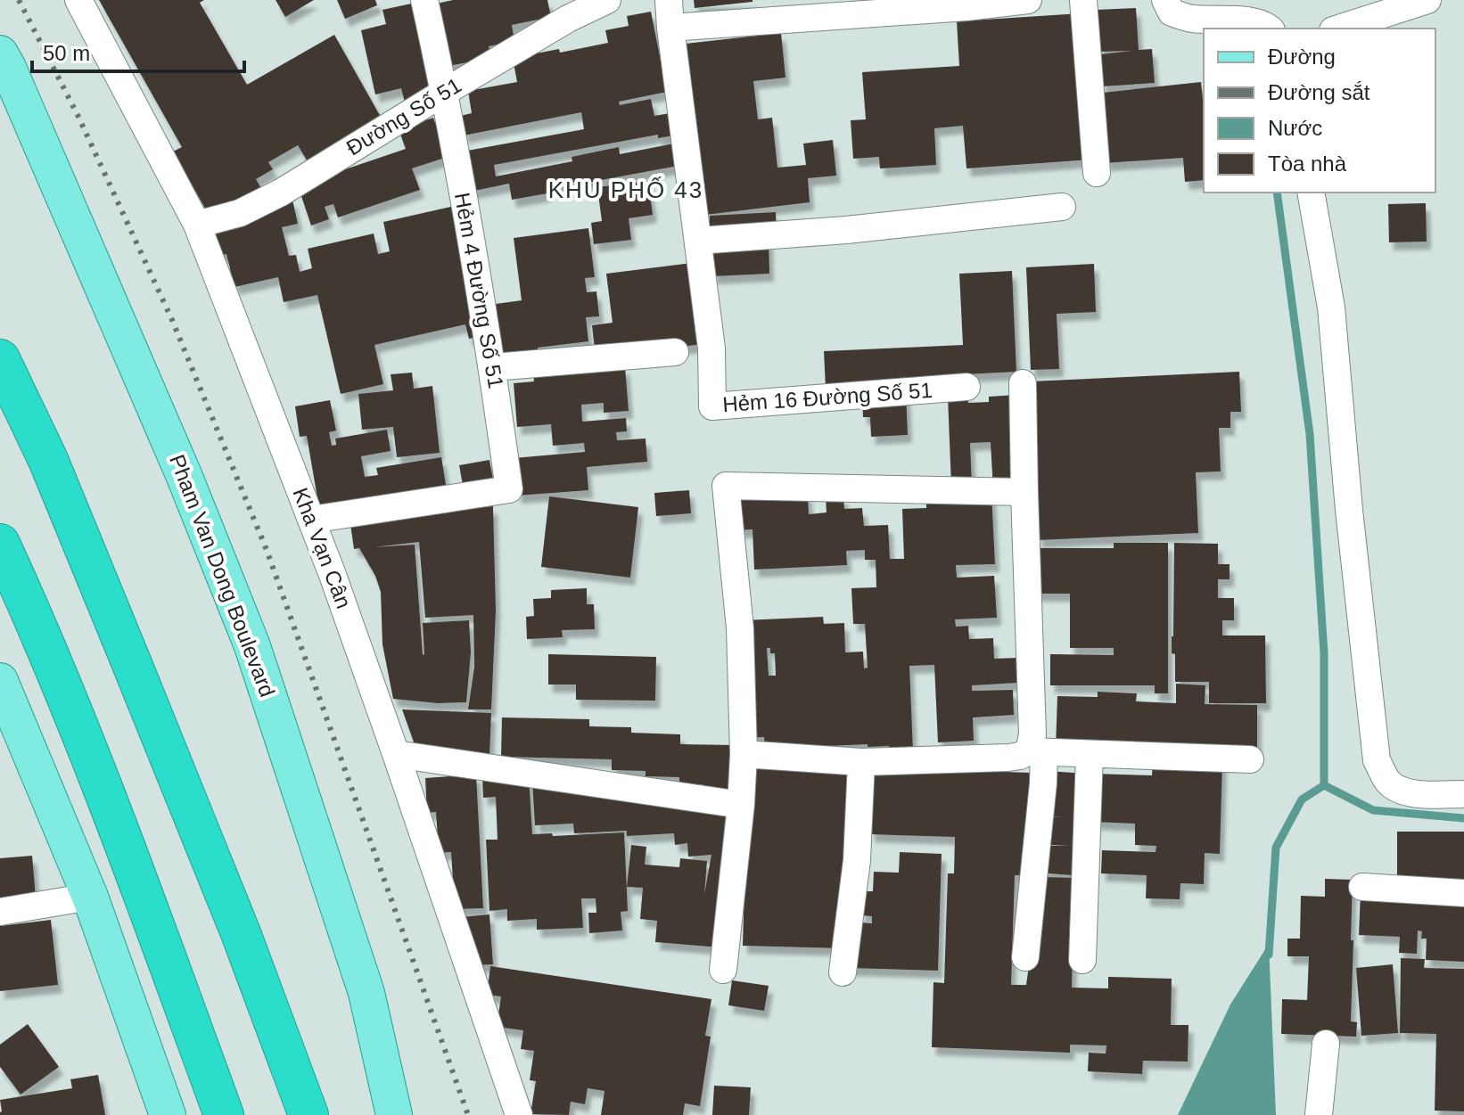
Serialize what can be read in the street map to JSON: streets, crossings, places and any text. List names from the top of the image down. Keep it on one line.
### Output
{"streets":{"main road":["Pham Van Dong Boulevard"],"street":["Đường Số 51","Hẻm 4 Đường Số 51","Hẻm 16 Đường Số 51","Kha Vạn Cân"]},"crossings":[["Đường Số 51","Hẻm 4 Đường Số 51"],["Đường Số 51","Kha Vạn Cân"],["Hẻm 4 Đường Số 51","Kha Vạn Cân"]],"districts":["KHU PHỐ 43"],"legend":["Đường","Đường sắt","Nước","Tòa nhà"],"scale_bar":"50 m"}
